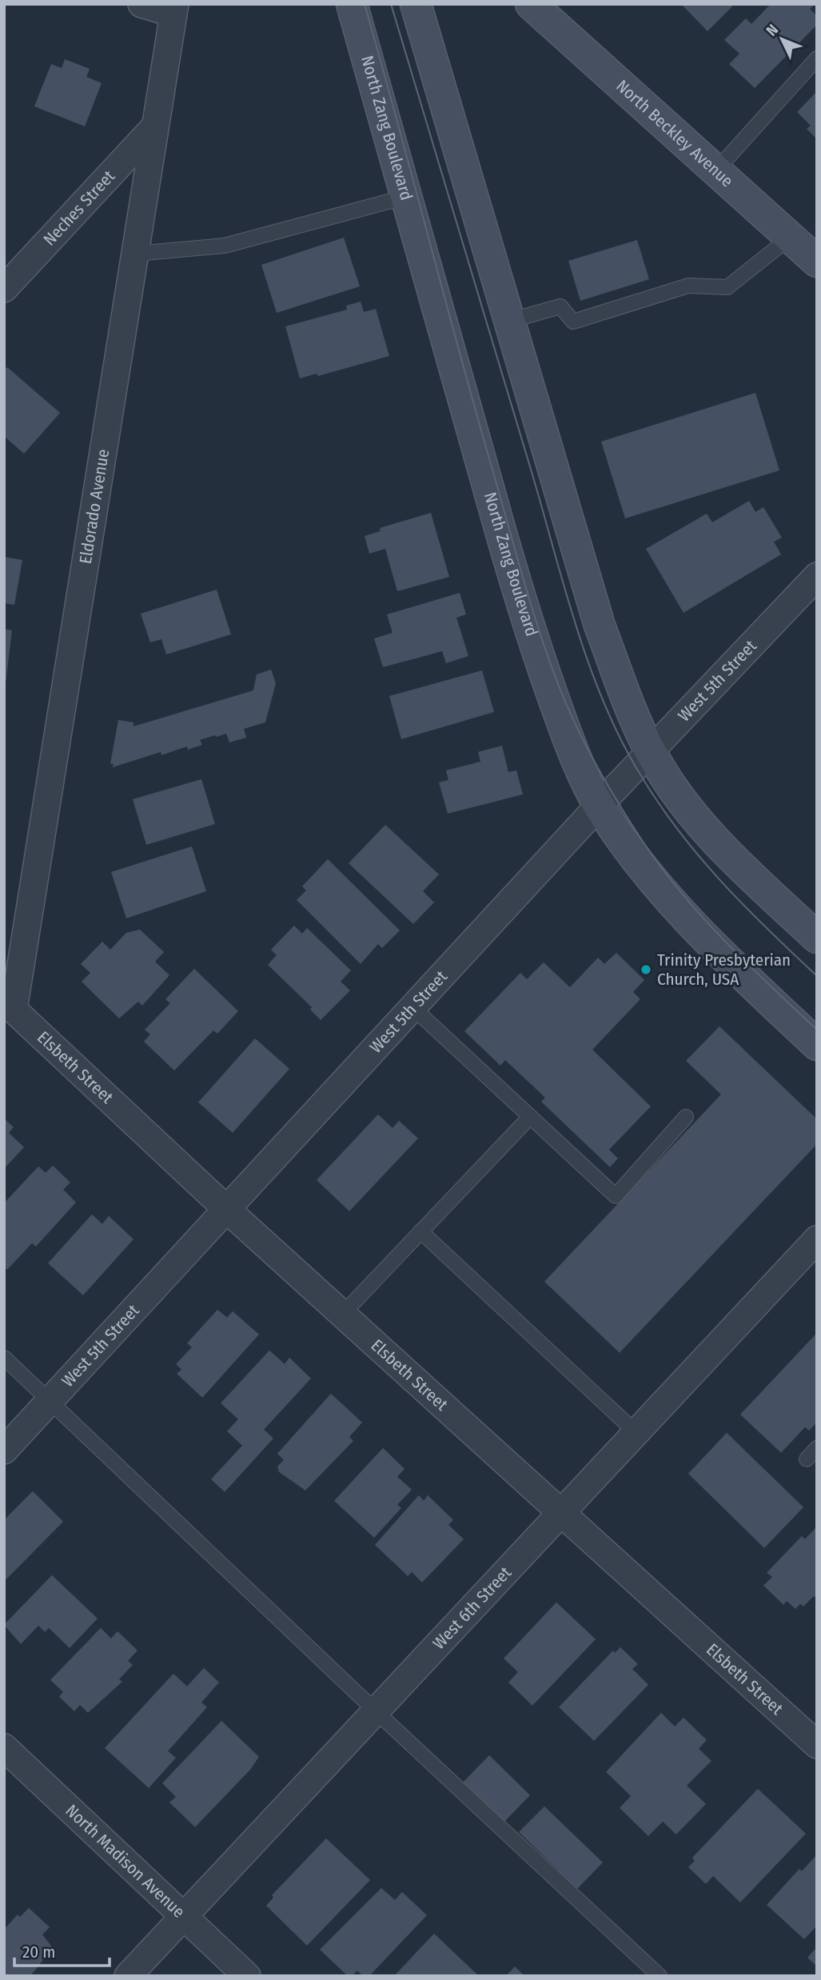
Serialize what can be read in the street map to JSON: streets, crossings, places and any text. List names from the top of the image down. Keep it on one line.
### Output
{"streets":{"main road":["North Zang Boulevard","North Beckley Avenue"],"street":["Neches Street","Eldorado Avenue","West 5th Street","Elsbeth Street","West 6th Street","North Madison Avenue"]},"crossings":[["North Zang Boulevard","West 5th Street"],["Neches Street","Eldorado Avenue"],["Eldorado Avenue","Elsbeth Street"],["West 5th Street","Elsbeth Street"],["Elsbeth Street","West 6th Street"],["West 6th Street","North Madison Avenue"]],"places":["Trinity Presbyterian Church, USA"],"scale_bar":"20 m","north":"top left"}
